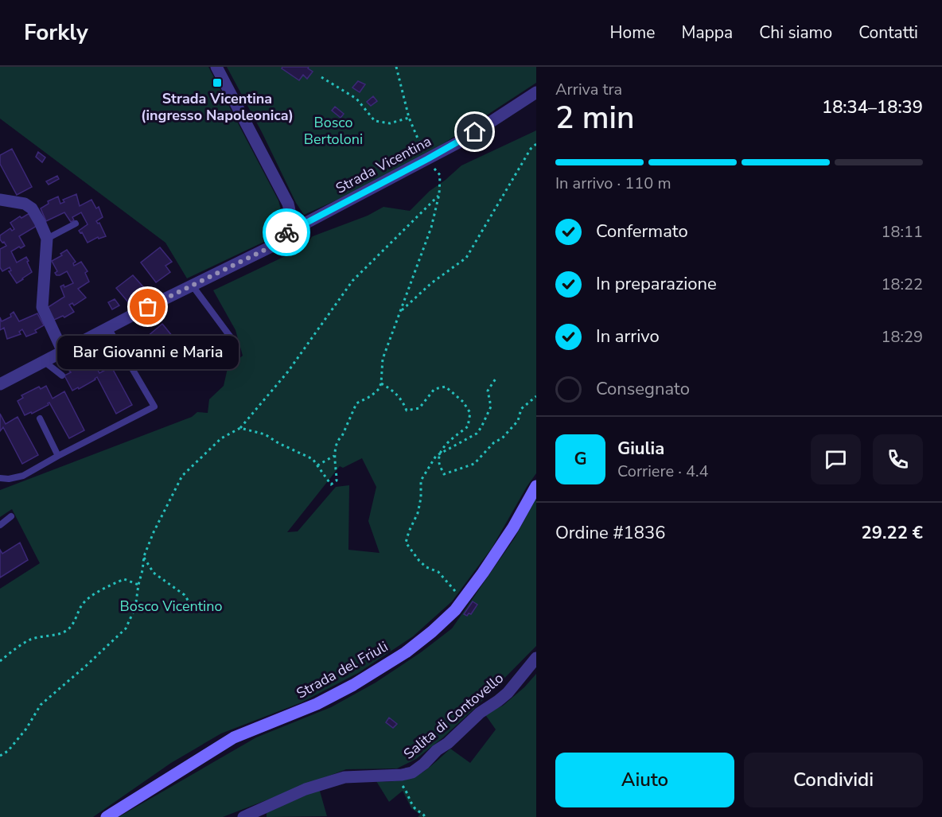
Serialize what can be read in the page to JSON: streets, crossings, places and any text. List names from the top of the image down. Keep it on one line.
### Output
{"streets":{"main road":["Strada del Friuli"],"street":["Strada Vicentina","Salita di Contovello"]},"parks":["Bosco Bertoloni","Bosco Vicentino"],"places":{"transit":["Strada Vicentina (ingresso Napoleonica)"],"other":["Bar Giovanni e Maria"]},"page":{"header":"Forkly","nav":["Home","Mappa","Chi siamo","Contatti"],"heading":["2 min","Arriva tra","18:34–18:39"],"panel":["Giulia","Corriere · 4.4","Ordine #1836","29.22 €"],"bar":"In arrivo · 110 m","list":[["Confermato","18:11"],["In preparazione","18:22"],["In arrivo","18:29"],"Consegnato"],"bubble":"Bar Giovanni e Maria","round":"G","buttons":["Aiuto","Condividi"]}}
